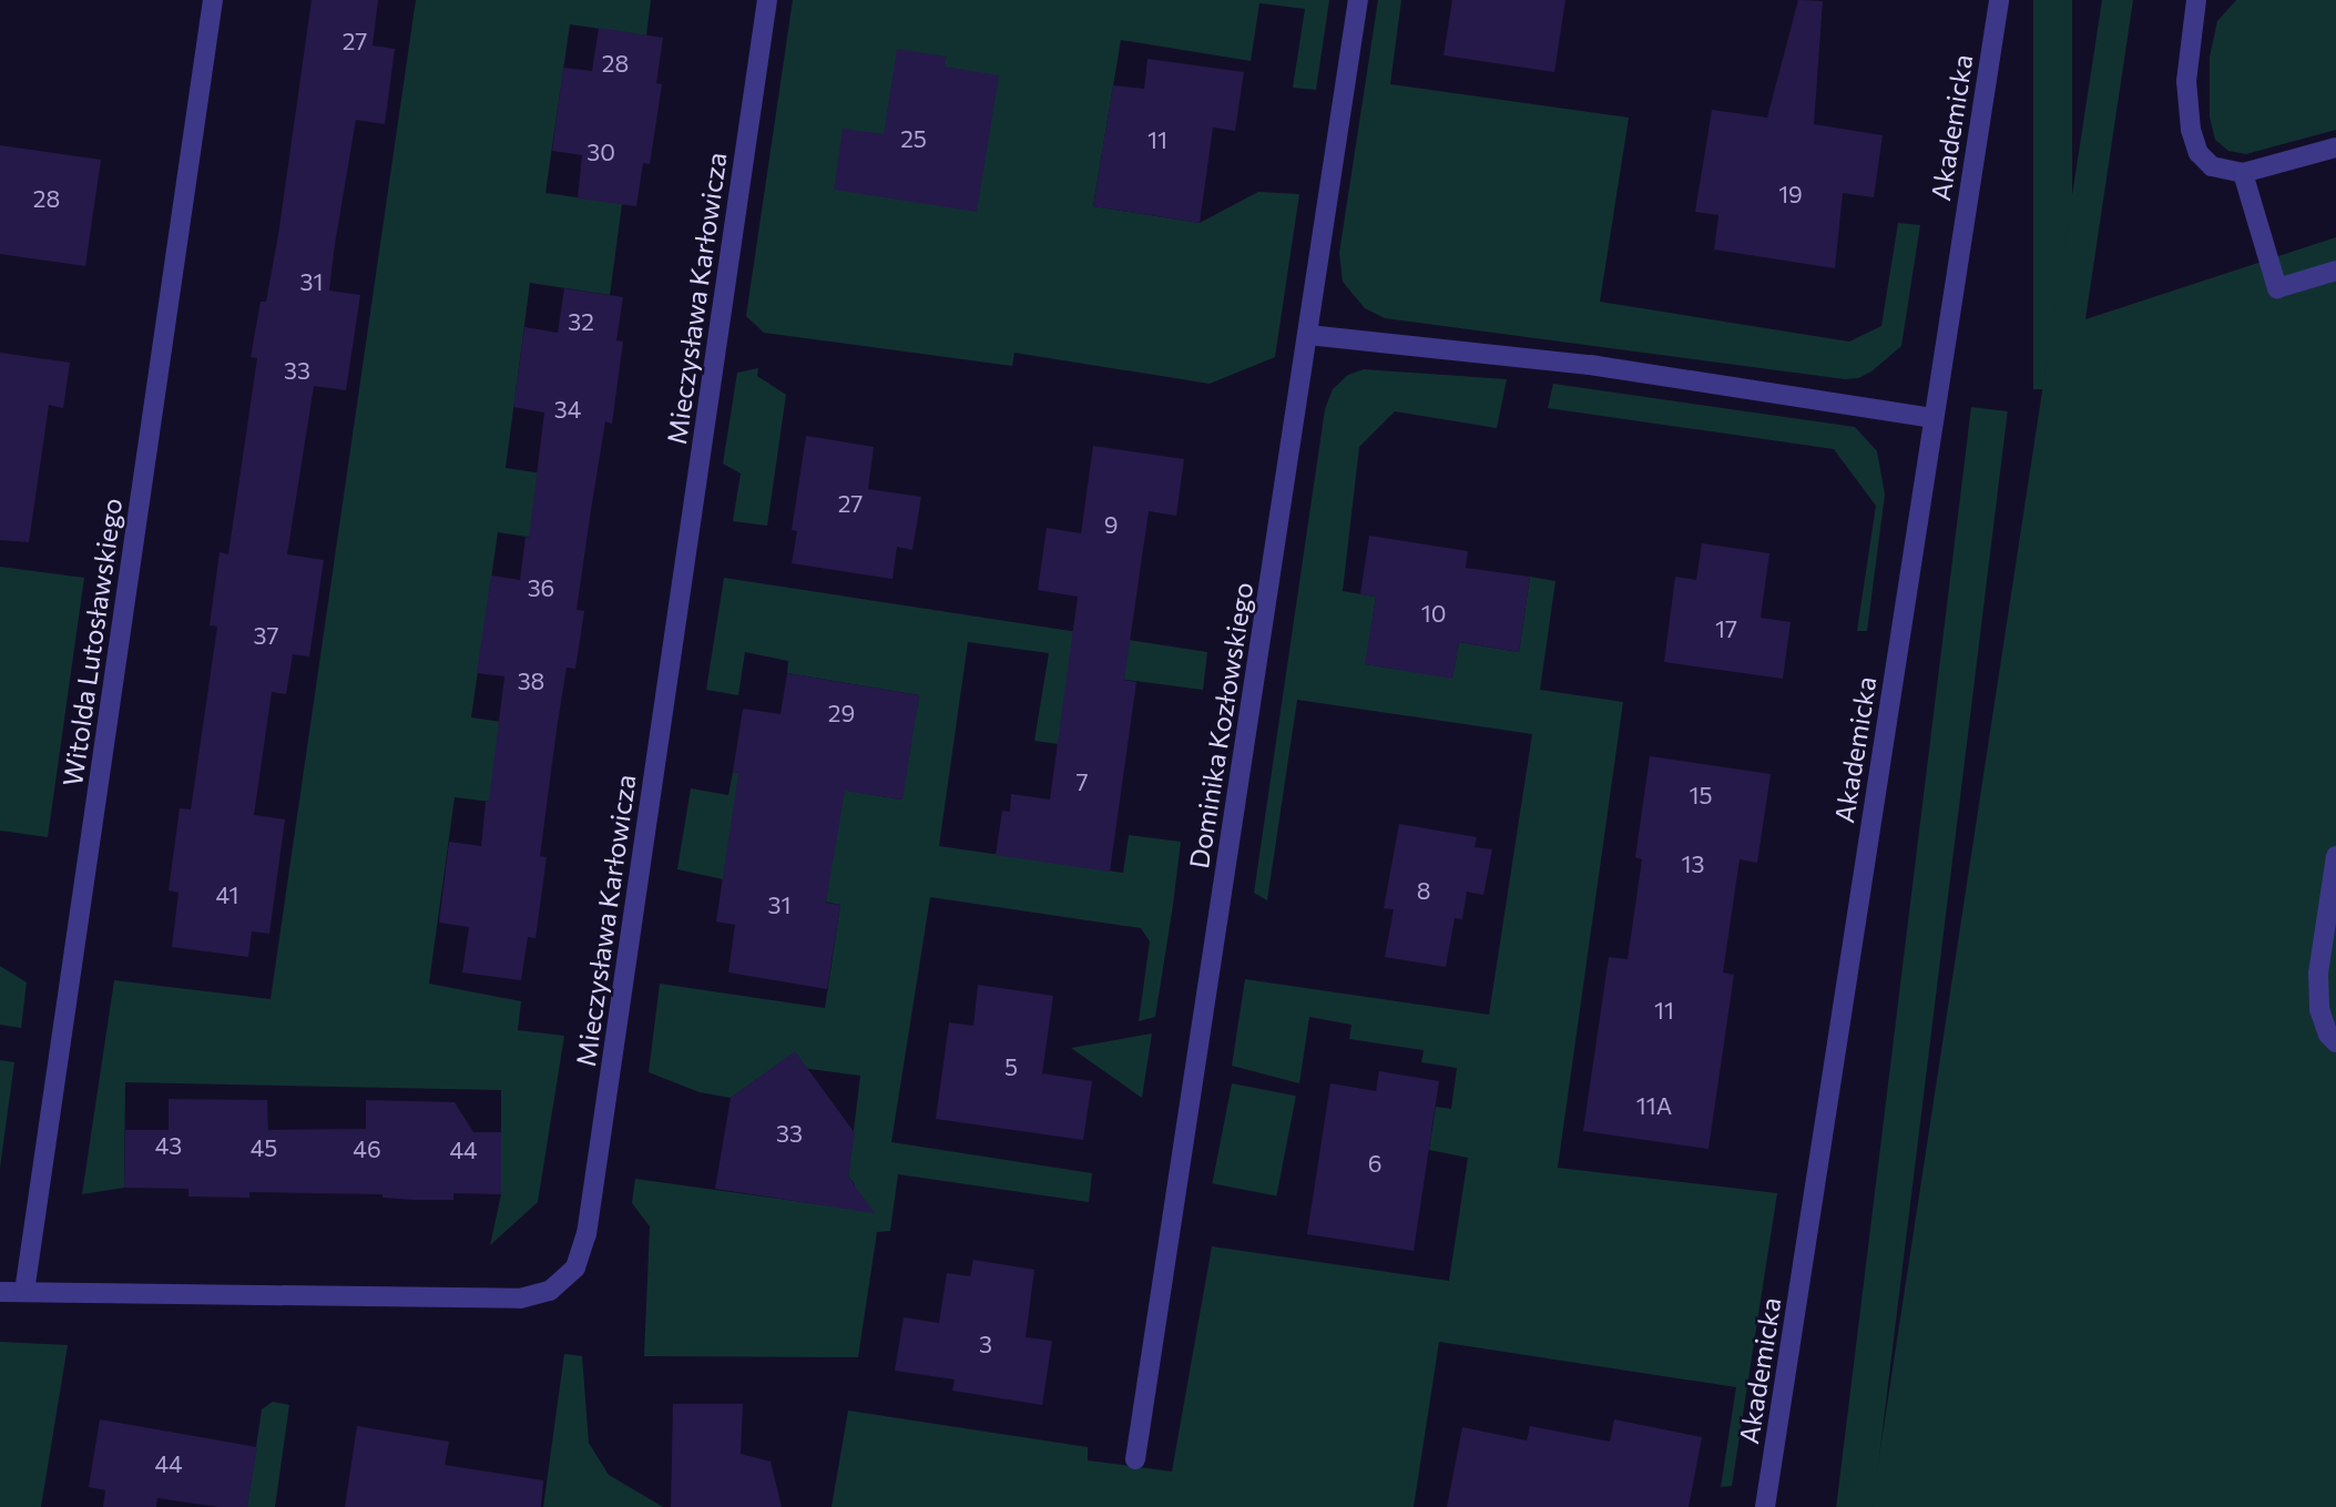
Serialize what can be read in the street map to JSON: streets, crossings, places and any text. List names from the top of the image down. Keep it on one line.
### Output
{"streets":{"street":["Akademicka","Mieczysława Karłowicza","Witolda Lutosławskiego","Dominika Kozłowskiego"]},"crossings":[["Mieczysława Karłowicza","Witolda Lutosławskiego"]],"house_numbers":["27","28","25","11","30","19","28","31","32","33","34","27","9","36","10","17","37","38","29","7","15","13","8","41","31","11","5","11A","33","43","45","46","44","6","3","44"]}
